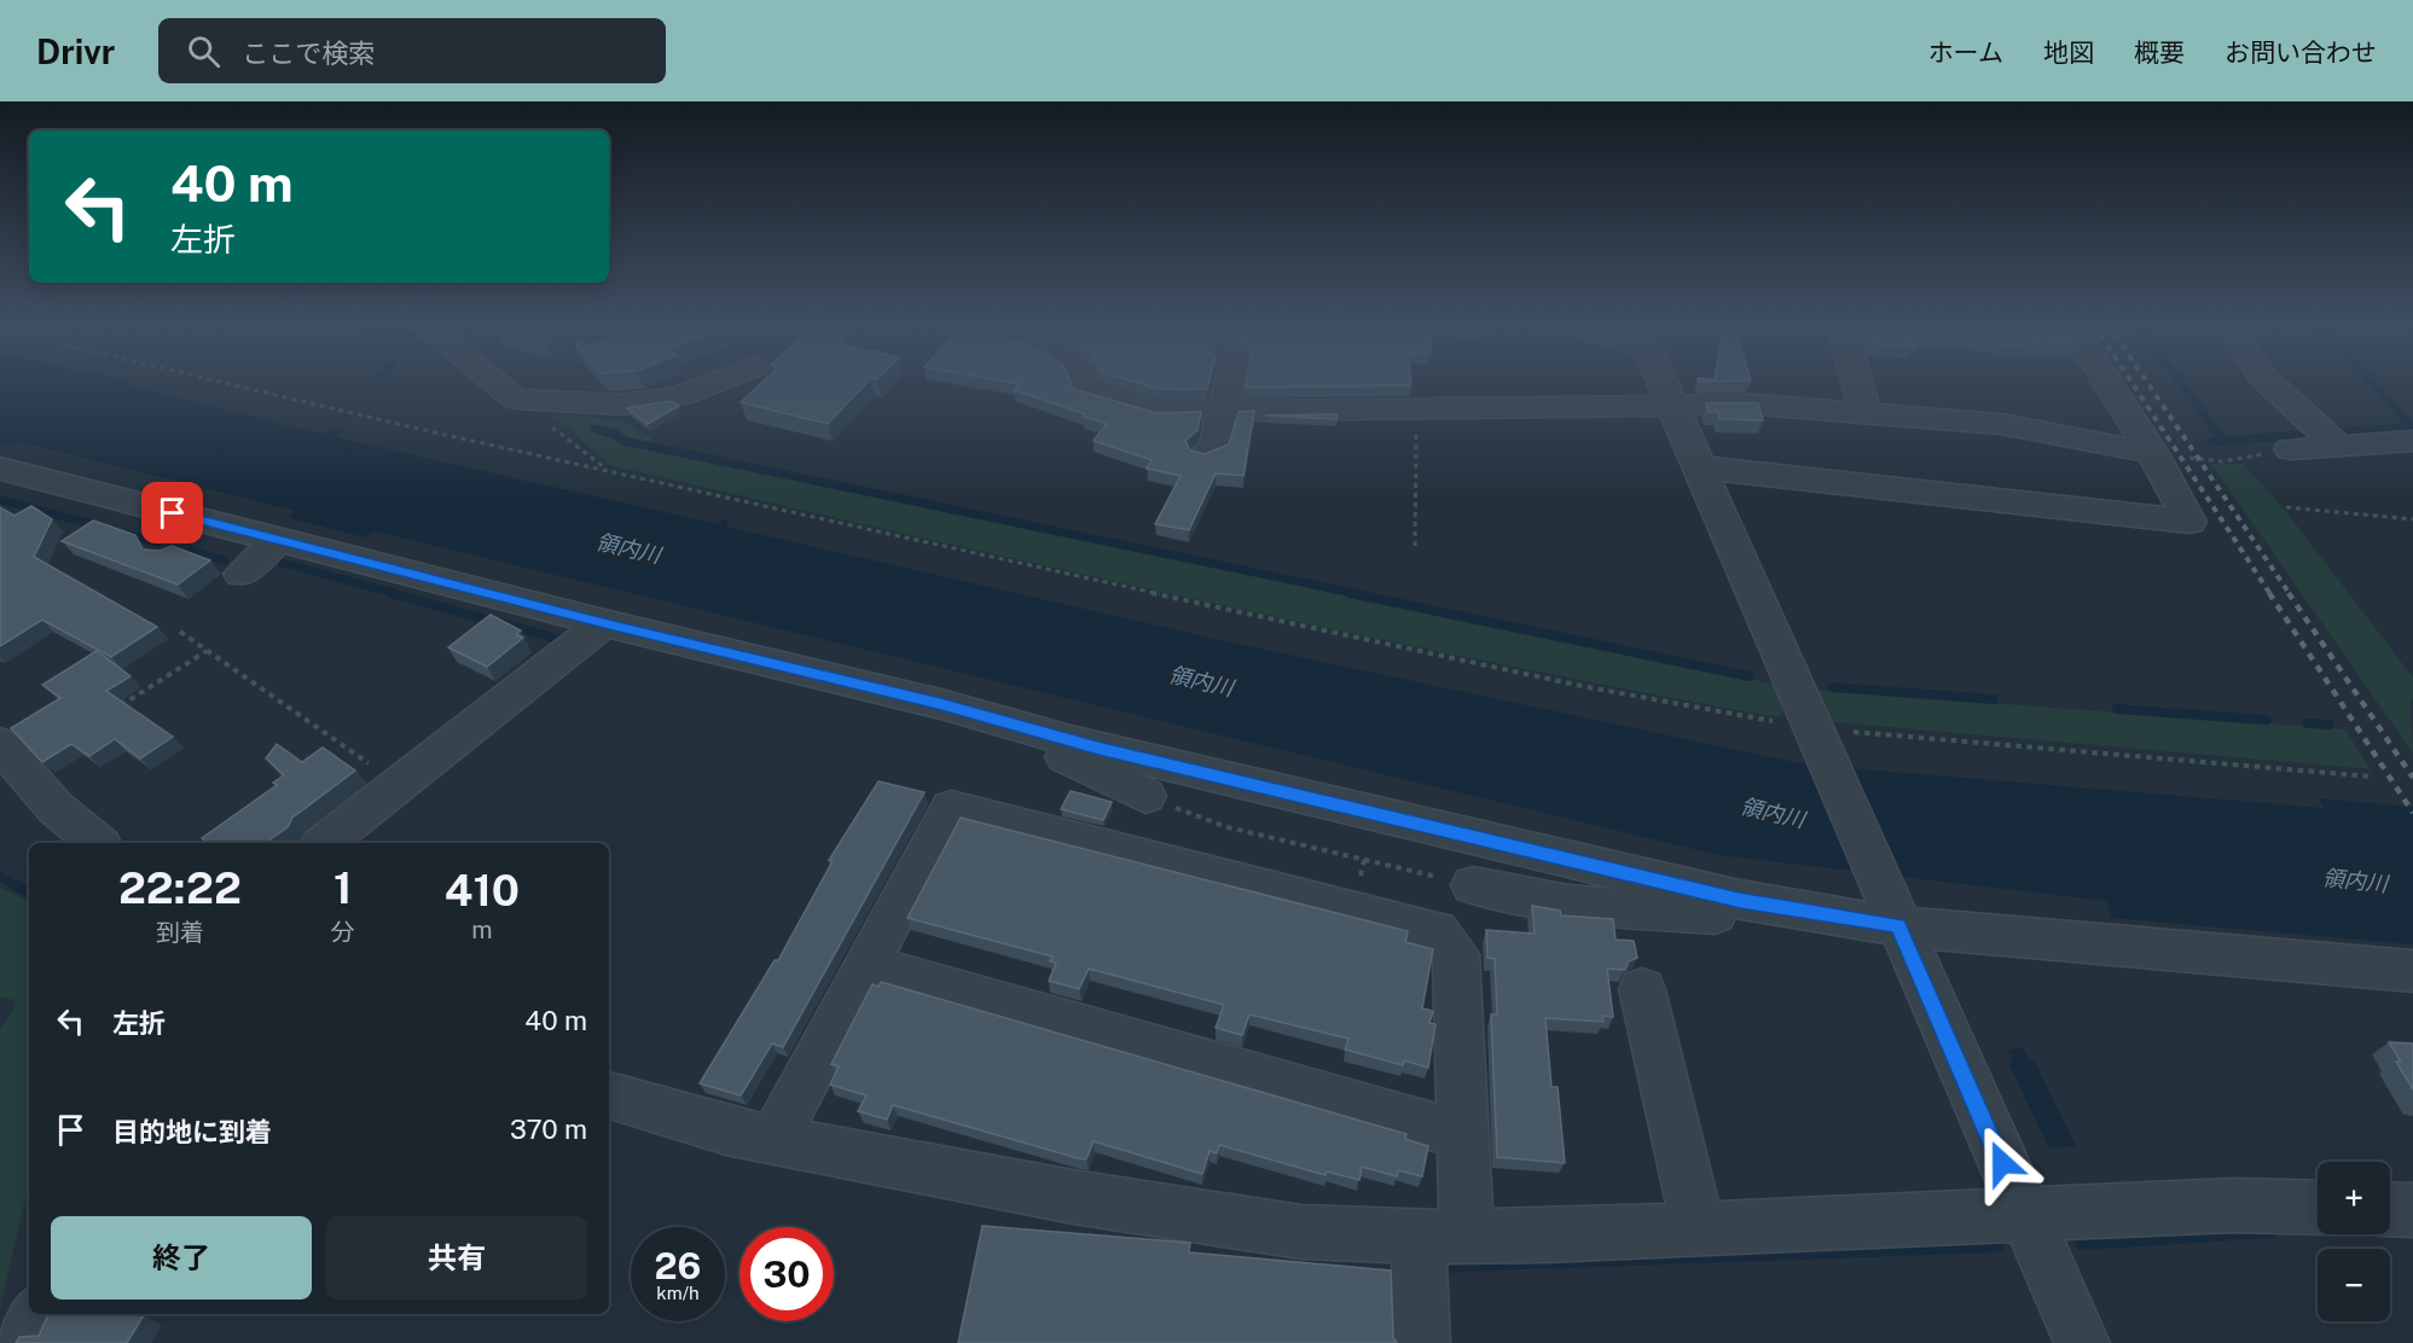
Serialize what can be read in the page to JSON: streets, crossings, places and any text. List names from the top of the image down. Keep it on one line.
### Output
{"water":["領内川"],"page":{"header":"Drivr","search":"ここで検索","nav":["ホーム","地図","概要","お問い合わせ"],"turn":["40 m","左折"],"eta":["22:22","到着","1","分","410","m"],"list":[{"name":"左折","value":"40 m"},{"name":"目的地に到着","value":"370 m"}],"map_buttons":["+","−"],"buttons":["終了","共有"],"speed":"26 km/h","limit":"30"}}
